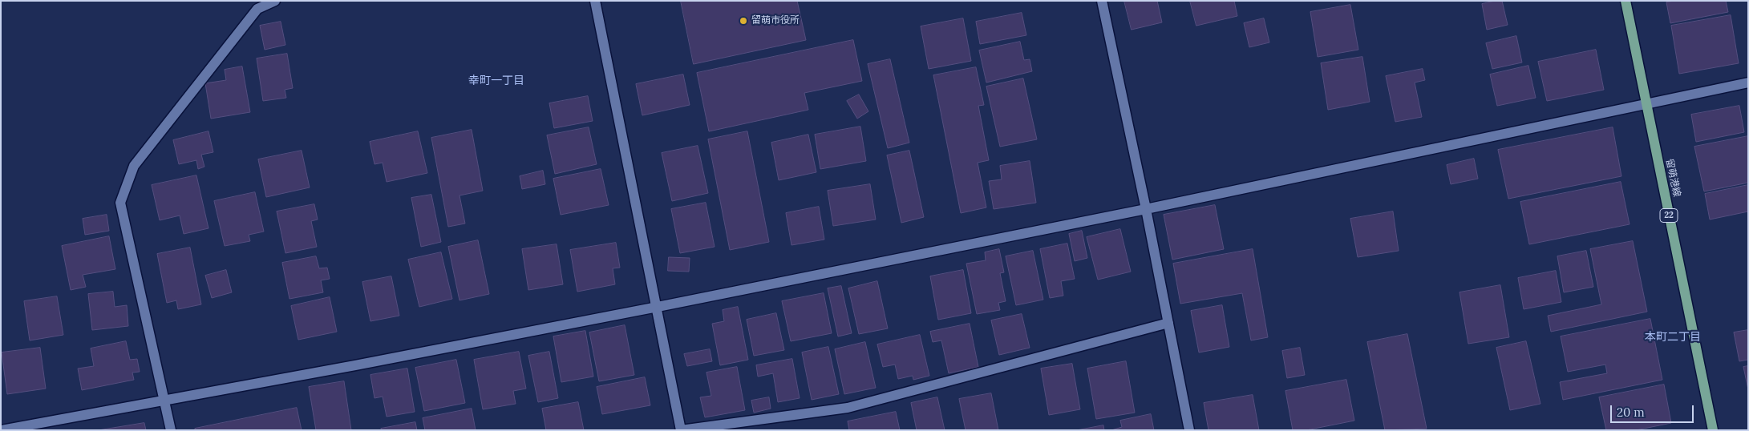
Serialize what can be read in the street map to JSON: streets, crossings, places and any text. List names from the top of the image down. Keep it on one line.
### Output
{"streets":{"main road":["留萌港線","22"]},"districts":["幸町一丁目","本町二丁目"],"places":["留萌市役所"],"scale_bar":"20 m"}
